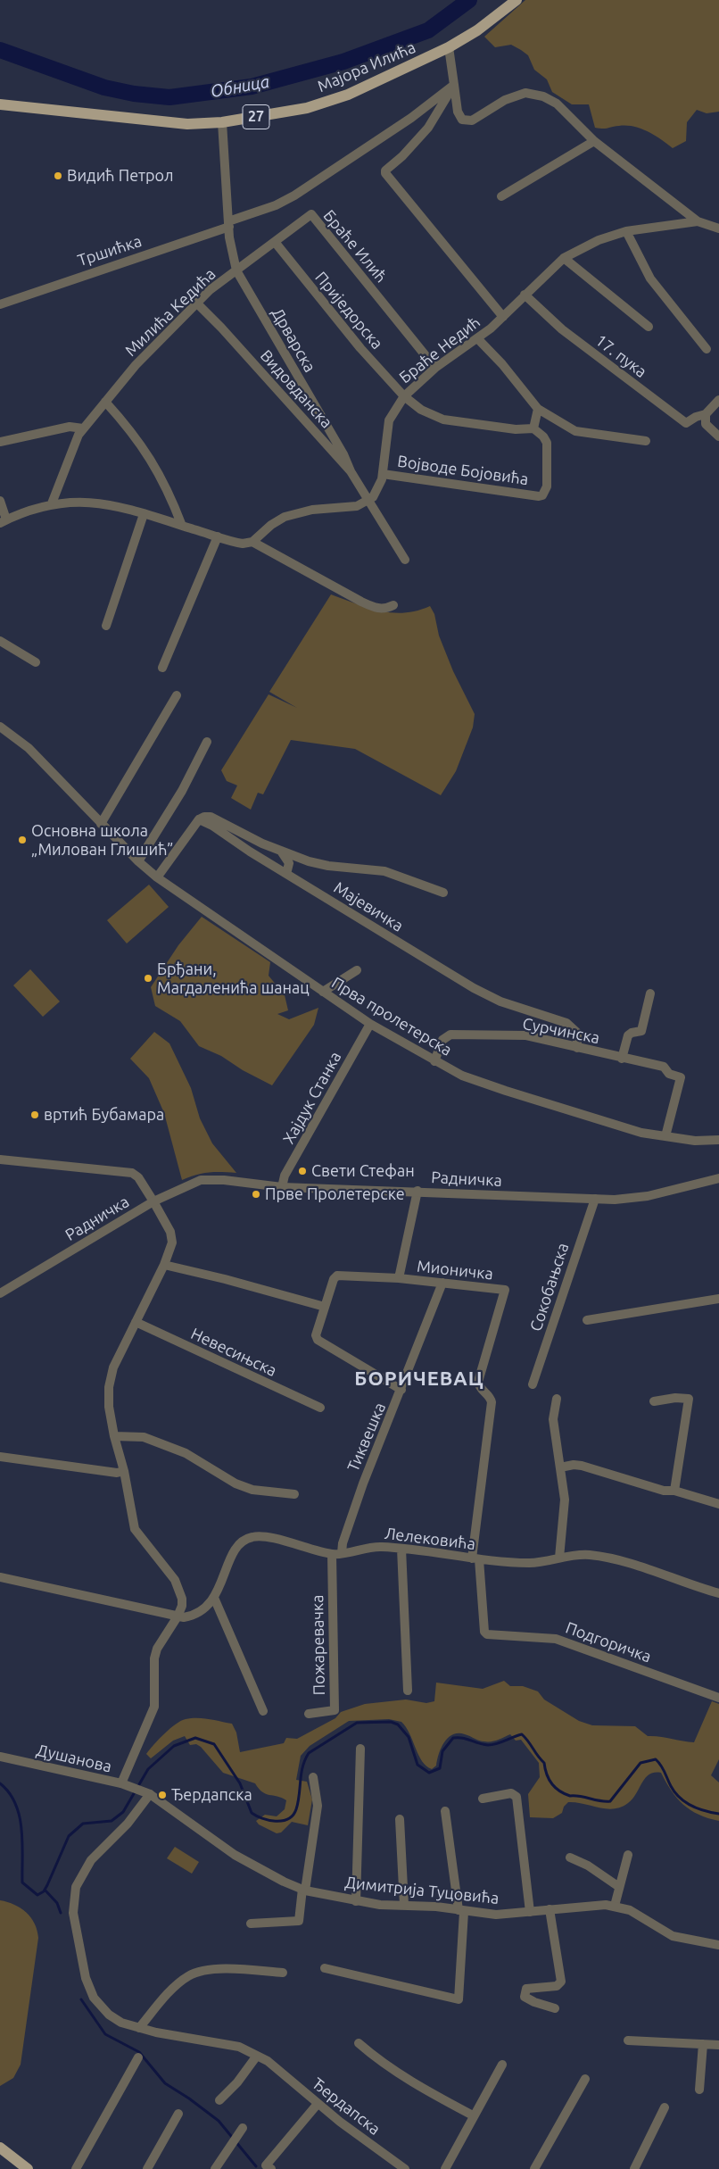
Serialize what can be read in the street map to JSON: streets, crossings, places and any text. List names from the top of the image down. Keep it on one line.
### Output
{"streets":{"main road":["Мајора Илића","27"],"street":["Браће Илић","Тршићка","Приједорска","Милића Кедића","Дрварска","Браће Недић","17. пука","Видовданска","Војводе Бојовића","Мајевичка","Прва пролетерска","Сурчинска","Хајдук Станка","Радничка","Мионичка","Сокобањска","Невесињска","Тиквешка","Лелековића","Подгоричка","Пожаревачка","Душанова","Димитрија Туцовића","Ђердапска"]},"crossings":[["Мајора Илића","Милића Кедића"],["Браће Илић","Приједорска"],["Браће Илић","Милића Кедића"],["Браће Илић","Дрварска"],["Браће Илић","Браће Недић"],["Тршићка","Милића Кедића"],["Приједорска","Браће Недић"],["Милића Кедића","Дрварска"],["Милића Кедића","Видовданска"],["Дрварска","Видовданска"],["Браће Недић","17. пука"],["Браће Недић","Видовданска"],["Браће Недић","Војводе Бојовића"],["Мајевичка","Сурчинска"],["Прва пролетерска","Сурчинска"],["Прва пролетерска","Хајдук Станка"],["Хајдук Станка","Радничка"],["Радничка","Мионичка"],["Радничка","Сокобањска"],["Мионичка","Тиквешка"],["Мионичка","Лелековића"],["Мионичка","Подгоричка"],["Тиквешка","Лелековића"],["Лелековића","Пожаревачка"],["Душанова","Димитрија Туцовића"],["Душанова","Ђердапска"],["Димитрија Туцовића","Ђердапска"]],"districts":["БОРИЧЕВАЦ"],"water":["Обница"],"places":["Видић Петрол","Основна школа „Милован Глишић”","Брђани, Магдаленића шанац","вртић Бубамара","Свети Стефан","Прве Пролетерске","Ђердапска"]}
